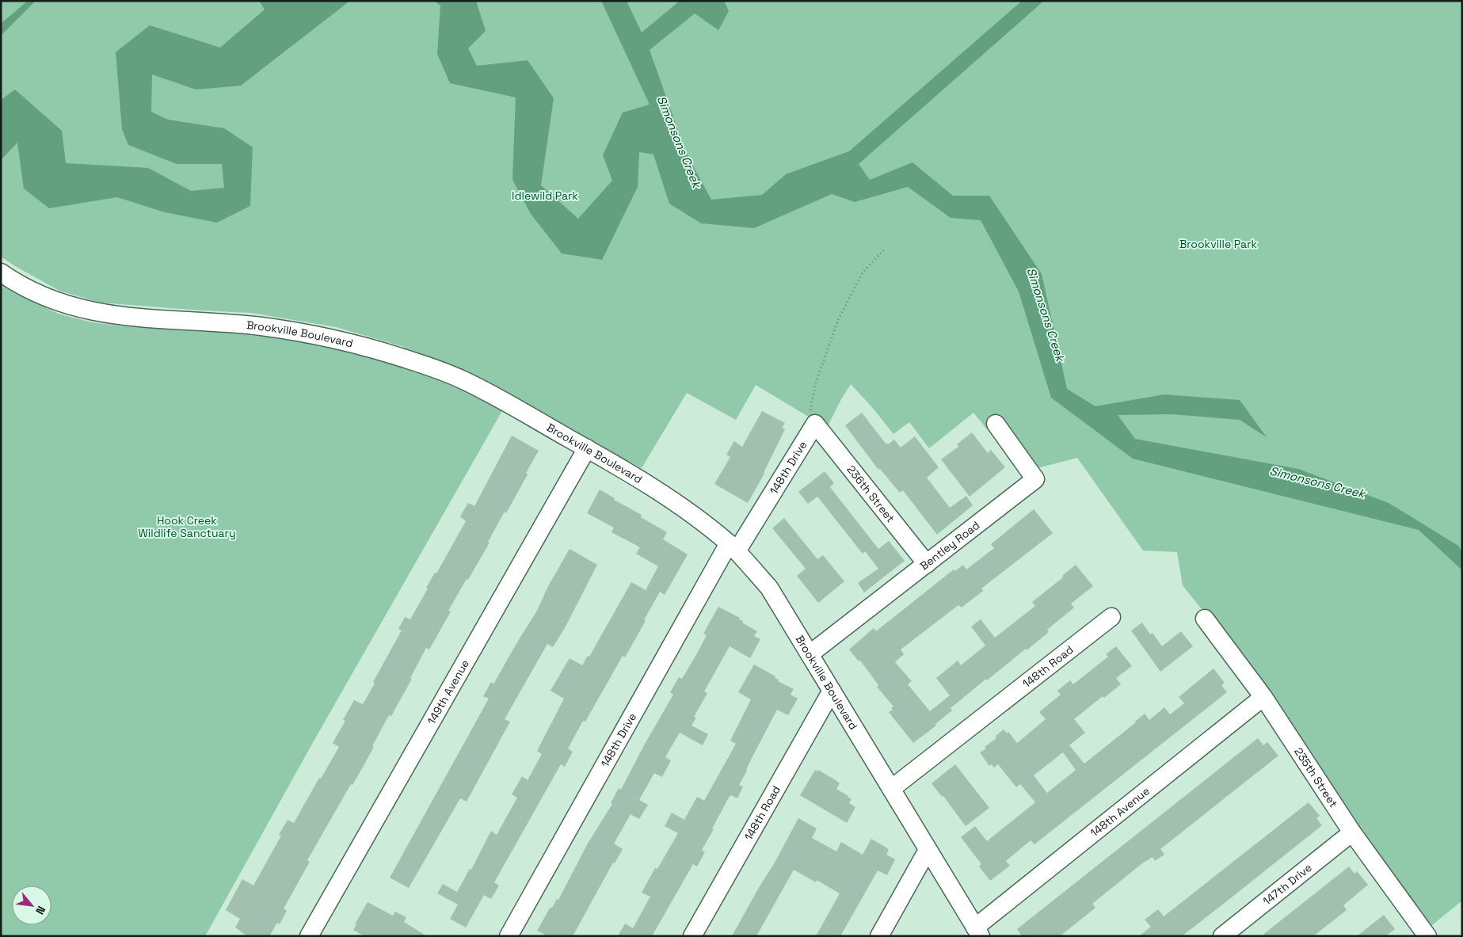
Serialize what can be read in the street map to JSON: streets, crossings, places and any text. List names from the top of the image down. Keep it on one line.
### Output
{"streets":{"street":["Brookville Boulevard","148th Drive","236th Street","Bentley Road","148th Road","149th Avenue","235th Street","148th Avenue","147th Drive"]},"crossings":[["Brookville Boulevard","148th Drive"],["Brookville Boulevard","Bentley Road"],["Brookville Boulevard","148th Road"],["Brookville Boulevard","149th Avenue"],["Brookville Boulevard","148th Avenue"],["148th Drive","236th Street"],["236th Street","Bentley Road"],["235th Street","148th Avenue"],["235th Street","147th Drive"]],"water":["Simonsons Creek"],"parks":["Idlewild Park","Brookville Park","Hook Creek Wildlife Sanctuary"],"north":"bottom right"}
